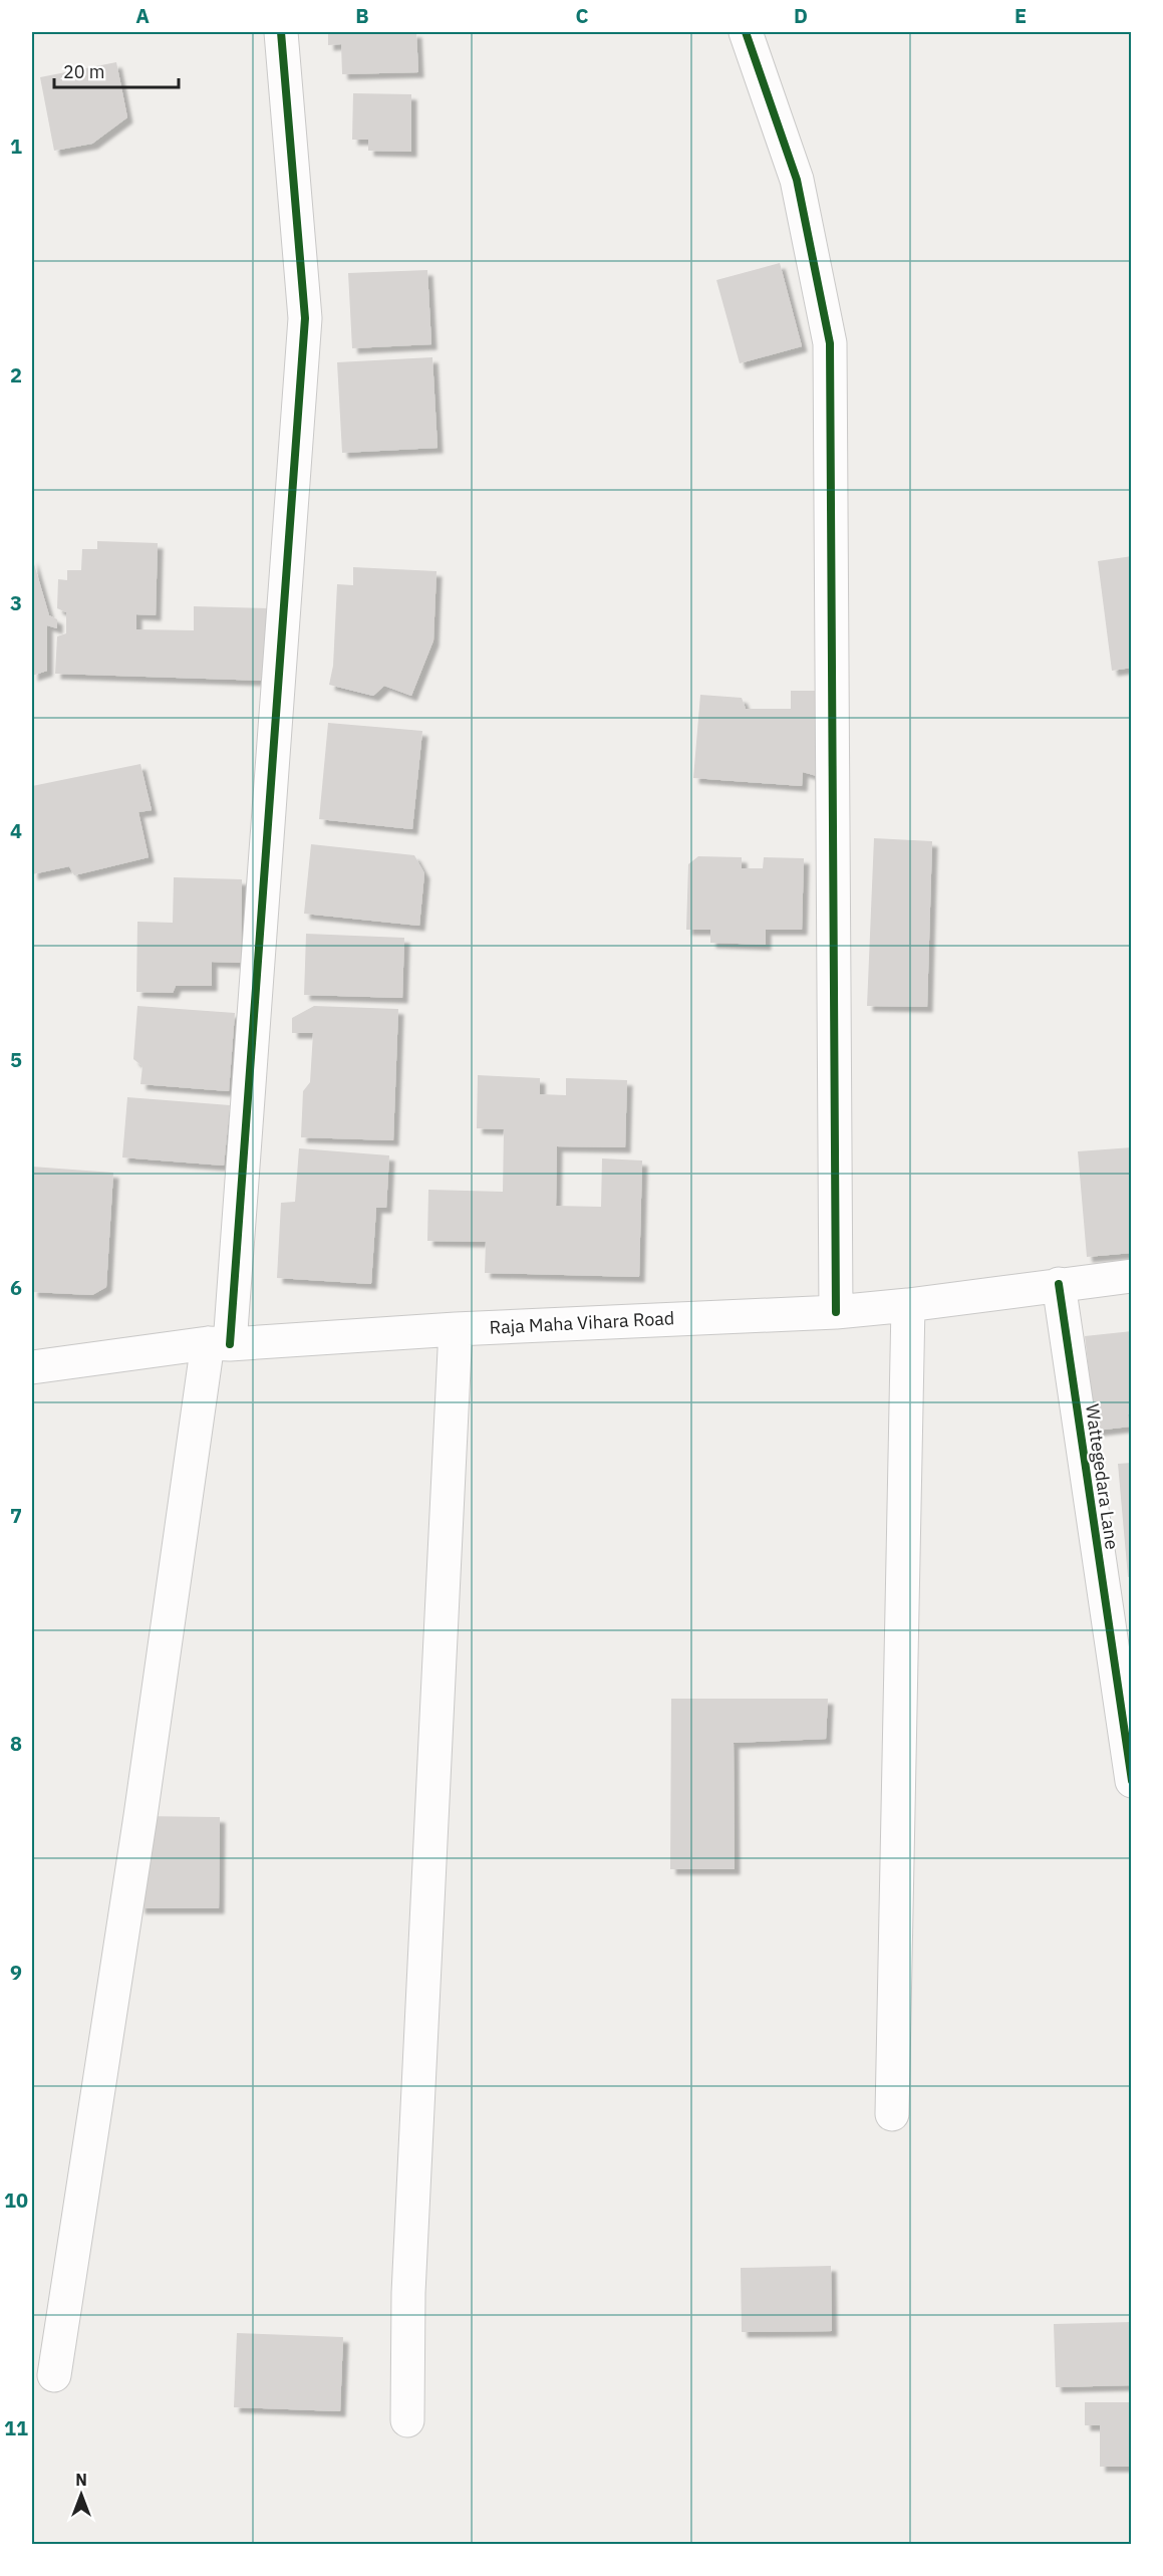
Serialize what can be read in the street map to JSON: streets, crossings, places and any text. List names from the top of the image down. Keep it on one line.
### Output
{"streets":{"street":["Raja Maha Vihara Road","Wattegedara Lane"]},"crossings":[["Raja Maha Vihara Road","Wattegedara Lane"]],"scale_bar":"20 m","north":"top","grid":{"columns":["A","B","C","D","E"],"rows":["1","2","3","4","5","6","7","8","9","10","11"]}}
